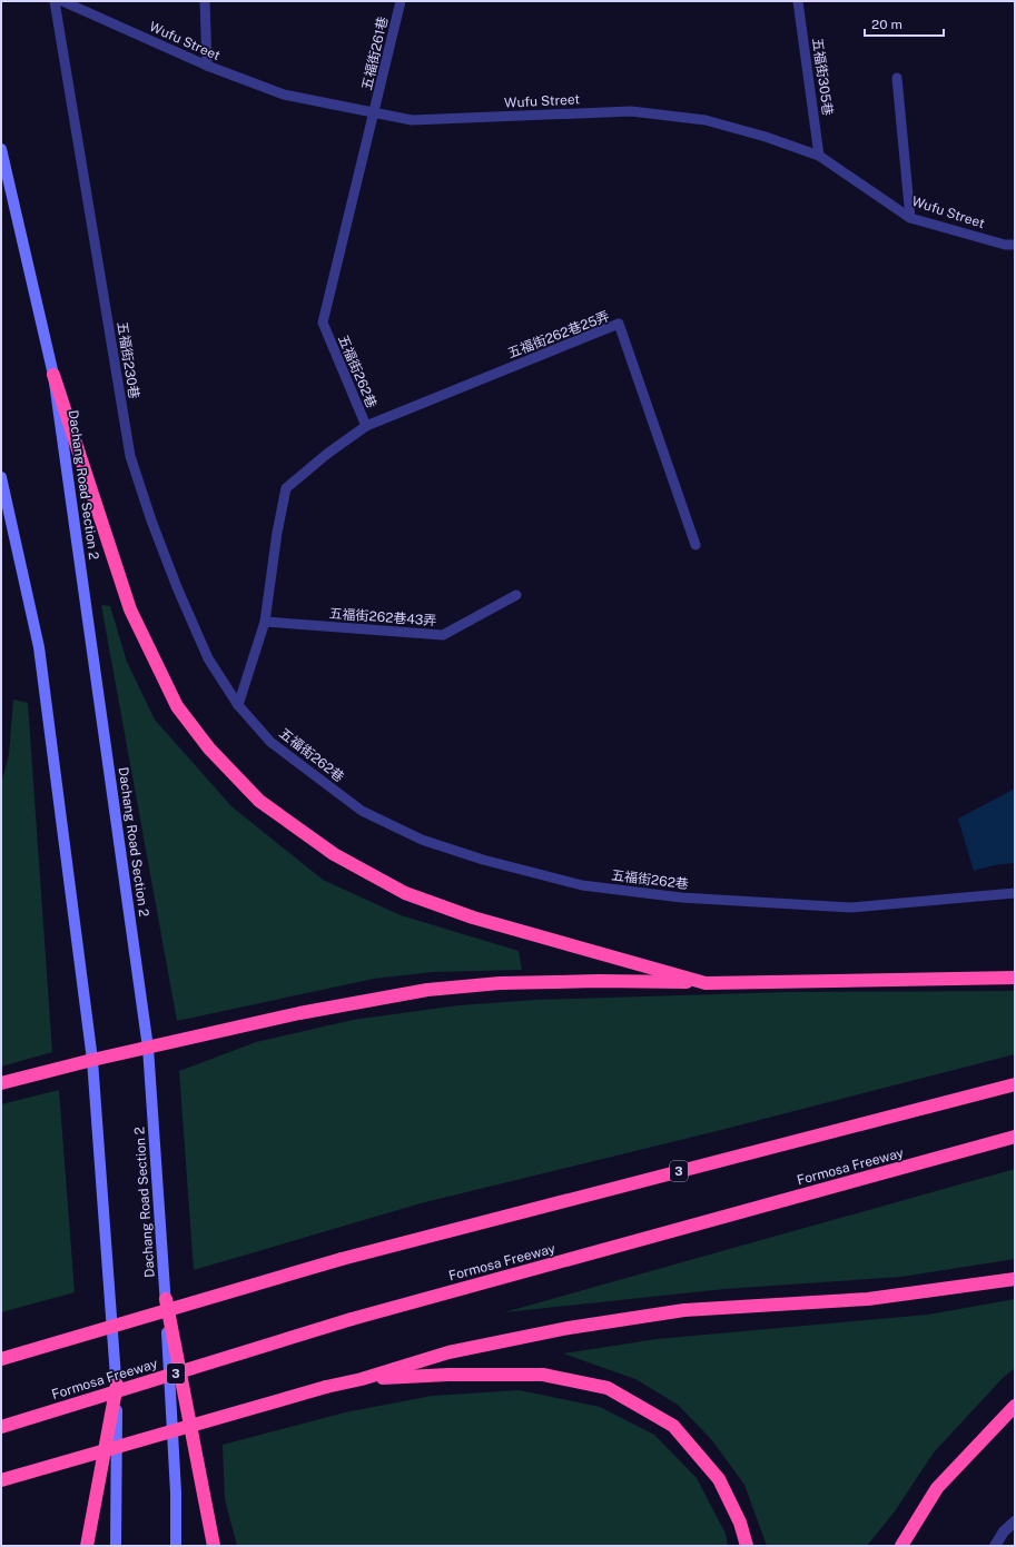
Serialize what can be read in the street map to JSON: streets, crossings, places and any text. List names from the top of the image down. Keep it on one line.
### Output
{"streets":{"highway":["Formosa Freeway","3"],"main road":["Dachang Road Section 2"],"lane":["Wufu Street","五福街261巷","五福街305巷","五福街262巷25弄","五福街230巷","五福街262巷","五福街262巷43弄"]},"crossings":[["Wufu Street","五福街261巷"],["Wufu Street","五福街305巷"],["Wufu Street","五福街262巷"],["五福街261巷","五福街262巷"],["五福街262巷25弄","五福街262巷"],["五福街230巷","五福街262巷"],["五福街262巷","五福街262巷43弄"]],"scale_bar":"20 m"}
